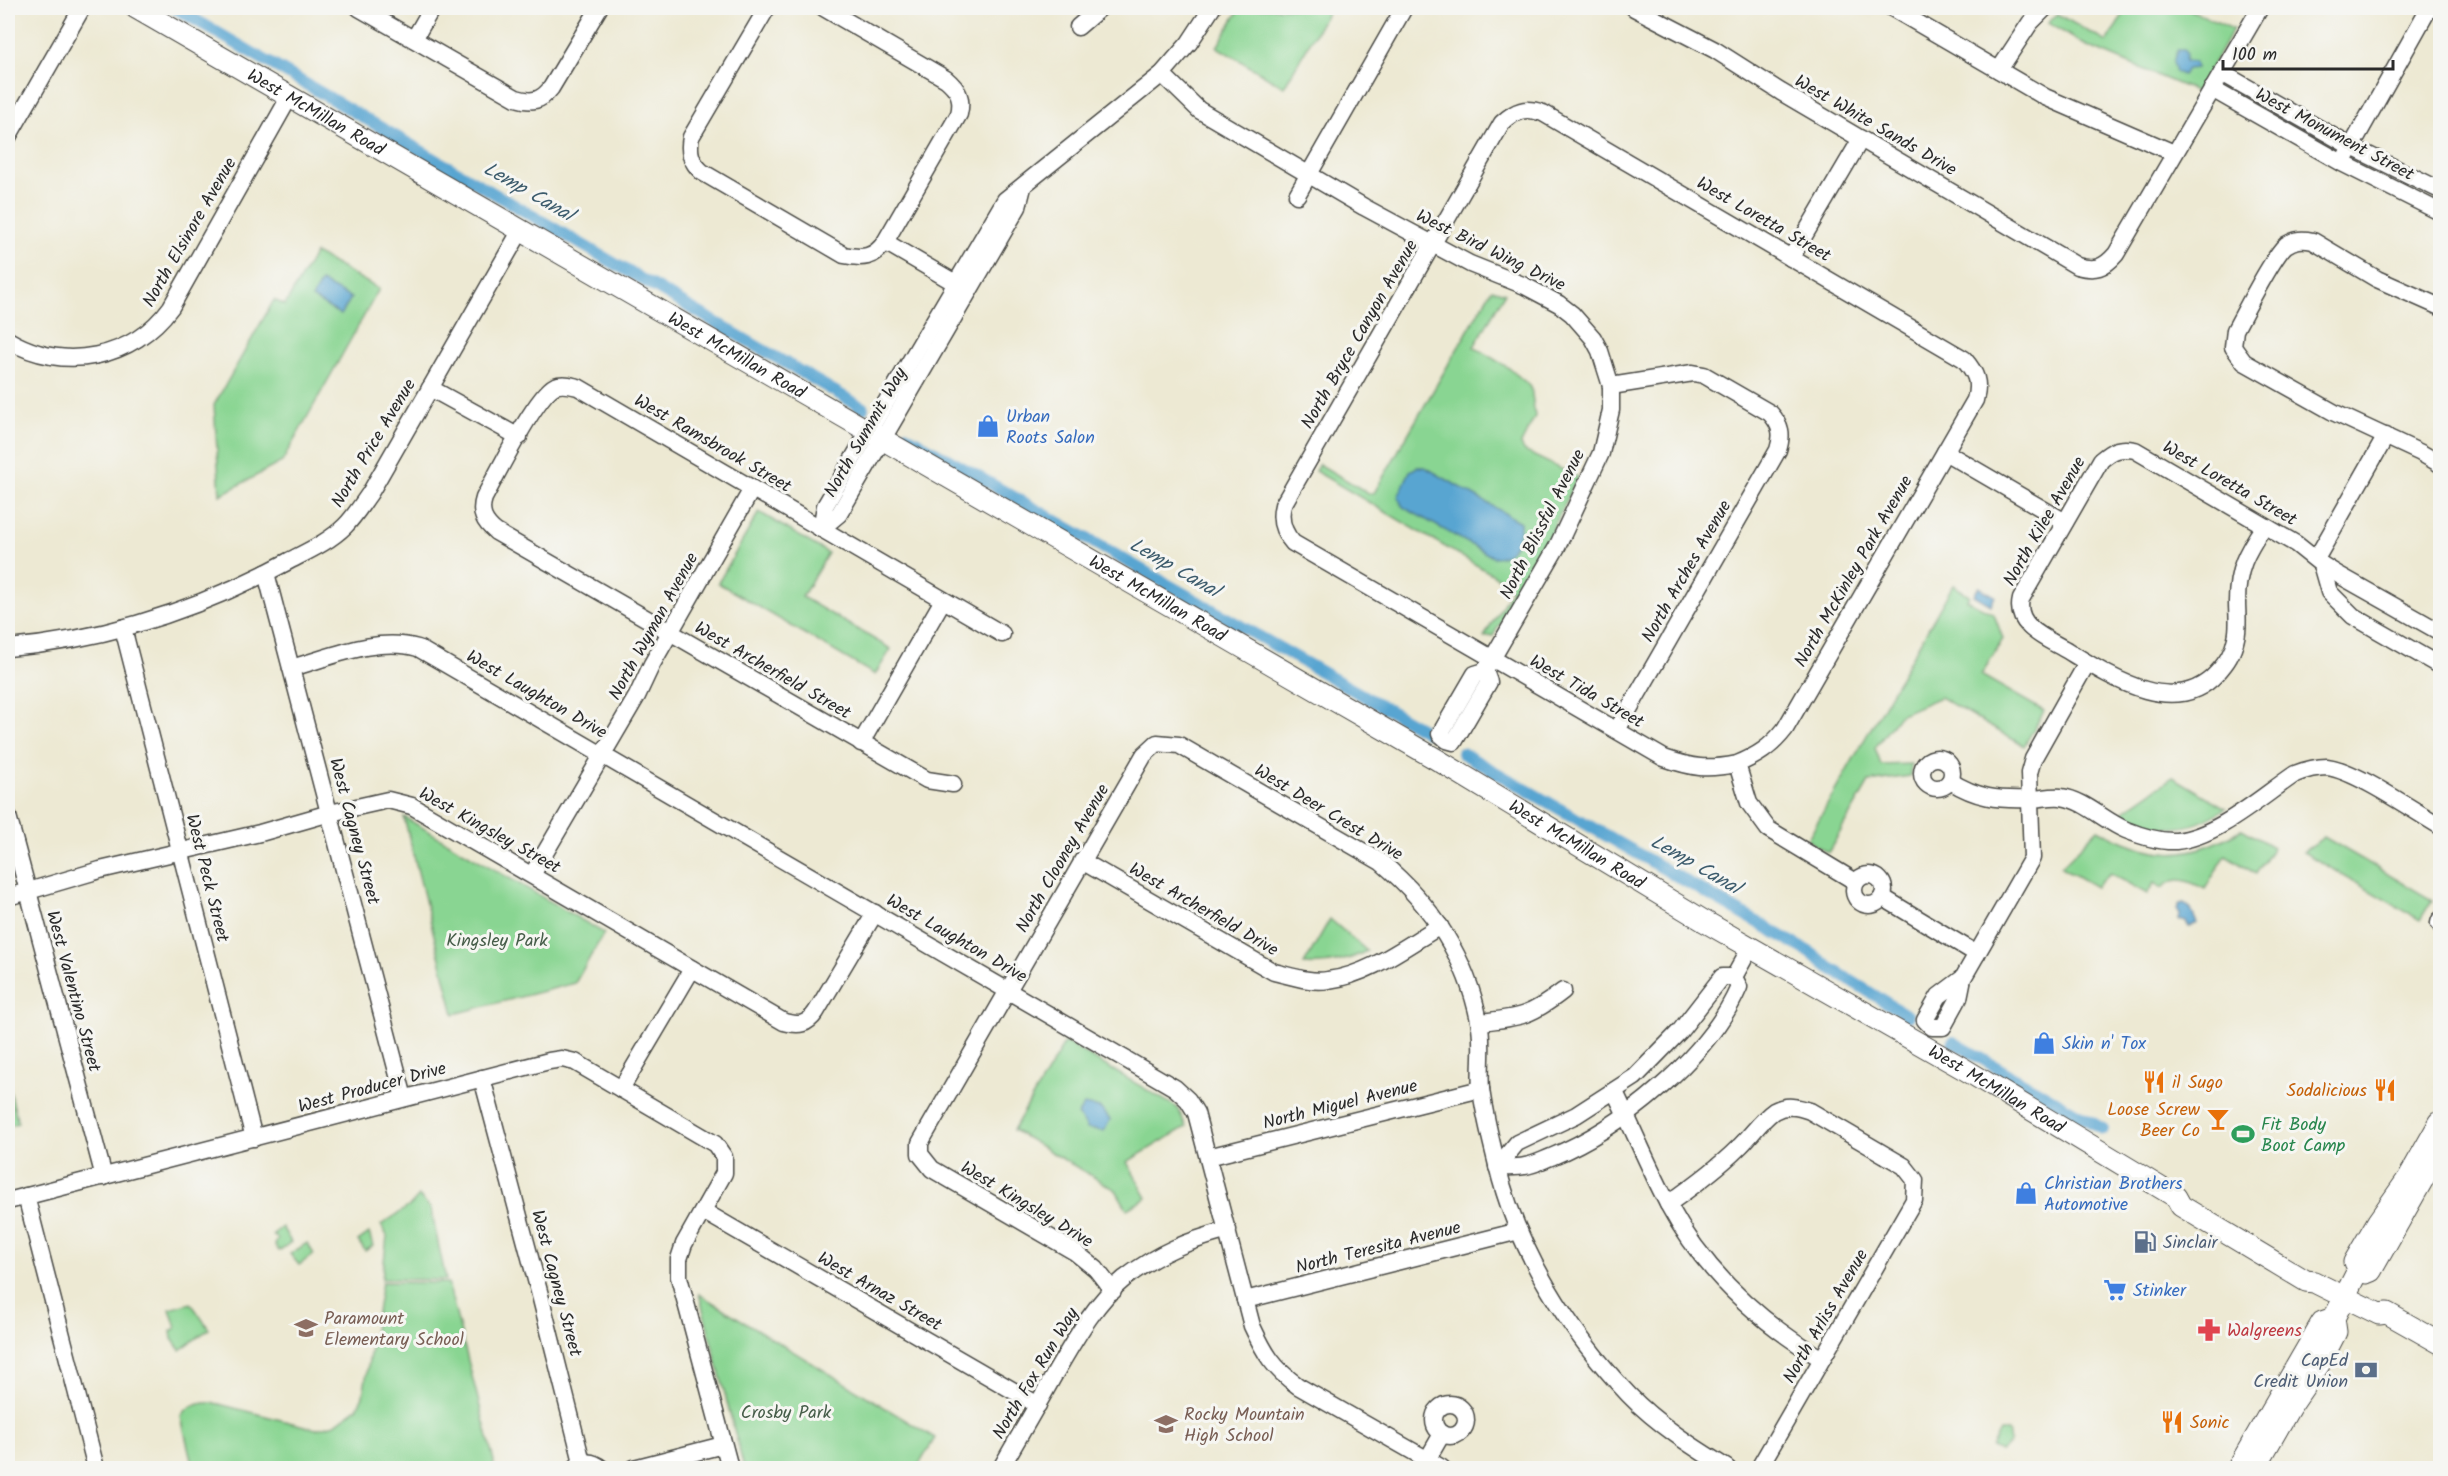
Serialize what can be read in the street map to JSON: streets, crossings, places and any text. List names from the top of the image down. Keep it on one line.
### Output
{"streets":{"main road":["West McMillan Road"],"street":["West White Sands Drive","West Monument Street","West Loretta Street","North Elsinore Avenue","West Bird Wing Drive","North Bryce Canyon Avenue","North Summit Way","North Price Avenue","West Ramsbrook Street","North Kilee Avenue","North Blissful Avenue","North Arches Avenue","North McKinley Park Avenue","North Wyman Avenue","West Archerfield Street","West Tida Street","West Laughton Drive","West Deer Crest Drive","West Kingsley Street","West Cagney Street","North Clooney Avenue","West Peck Street","West Archerfield Drive","West Valentino Street","West Producer Drive","North Miguel Avenue","West Kingsley Drive","North Teresita Avenue","West Arnaz Street","North Arliss Avenue","North Fox Run Way"]},"crossings":[["West McMillan Road","North Elsinore Avenue"],["West McMillan Road","North Summit Way"],["West McMillan Road","North Price Avenue"],["West McMillan Road","North Blissful Avenue"],["West Loretta Street","North Bryce Canyon Avenue"],["West Loretta Street","North Kilee Avenue"],["West Loretta Street","North McKinley Park Avenue"],["West Bird Wing Drive","North Bryce Canyon Avenue"],["West Bird Wing Drive","North Summit Way"],["West Bird Wing Drive","North Blissful Avenue"],["West Bird Wing Drive","North Arches Avenue"],["North Bryce Canyon Avenue","West Tida Street"],["North Summit Way","West Ramsbrook Street"],["North Price Avenue","West Cagney Street"],["North Price Avenue","West Peck Street"],["West Ramsbrook Street","North Wyman Avenue"],["West Ramsbrook Street","West Archerfield Street"],["North Blissful Avenue","North Arches Avenue"],["North Blissful Avenue","West Tida Street"],["North Arches Avenue","West Tida Street"],["North McKinley Park Avenue","West Tida Street"],["North Wyman Avenue","West Archerfield Street"],["North Wyman Avenue","West Laughton Drive"],["North Wyman Avenue","West Kingsley Street"],["West Laughton Drive","West Kingsley Street"],["West Laughton Drive","West Cagney Street"],["West Laughton Drive","North Clooney Avenue"],["West Laughton Drive","North Miguel Avenue"],["West Laughton Drive","North Teresita Avenue"],["West Laughton Drive","North Fox Run Way"],["West Deer Crest Drive","North Clooney Avenue"],["West Deer Crest Drive","West Archerfield Drive"],["West Deer Crest Drive","North Miguel Avenue"],["West Deer Crest Drive","North Teresita Avenue"],["West Kingsley Street","West Cagney Street"],["West Kingsley Street","West Peck Street"],["West Kingsley Street","West Valentino Street"],["West Cagney Street","West Producer Drive"],["North Clooney Avenue","West Archerfield Drive"],["North Clooney Avenue","West Kingsley Drive"],["West Peck Street","West Producer Drive"],["West Valentino Street","West Producer Drive"],["West Producer Drive","West Arnaz Street"],["West Kingsley Drive","North Fox Run Way"],["West Arnaz Street","North Fox Run Way"]],"water":["Lemp Canal"],"parks":["Kingsley Park","Crosby Park"],"places":{"shop":["Urban Roots Salon","Skin n' Tox","Christian Brothers Automotive"],"restaurant":["il Sugo","Sodalicious","Sonic"],"bar":["Loose Screw Beer Co"],"sports":["Fit Body Boot Camp"],"fuel station":["Sinclair"],"supermarket":["Stinker"],"school or university":["Paramount Elementary School","Rocky Mountain High School"],"pharmacy":["Walgreens"],"bank":["CapEd Credit Union"]},"scale_bar":"100 m"}
